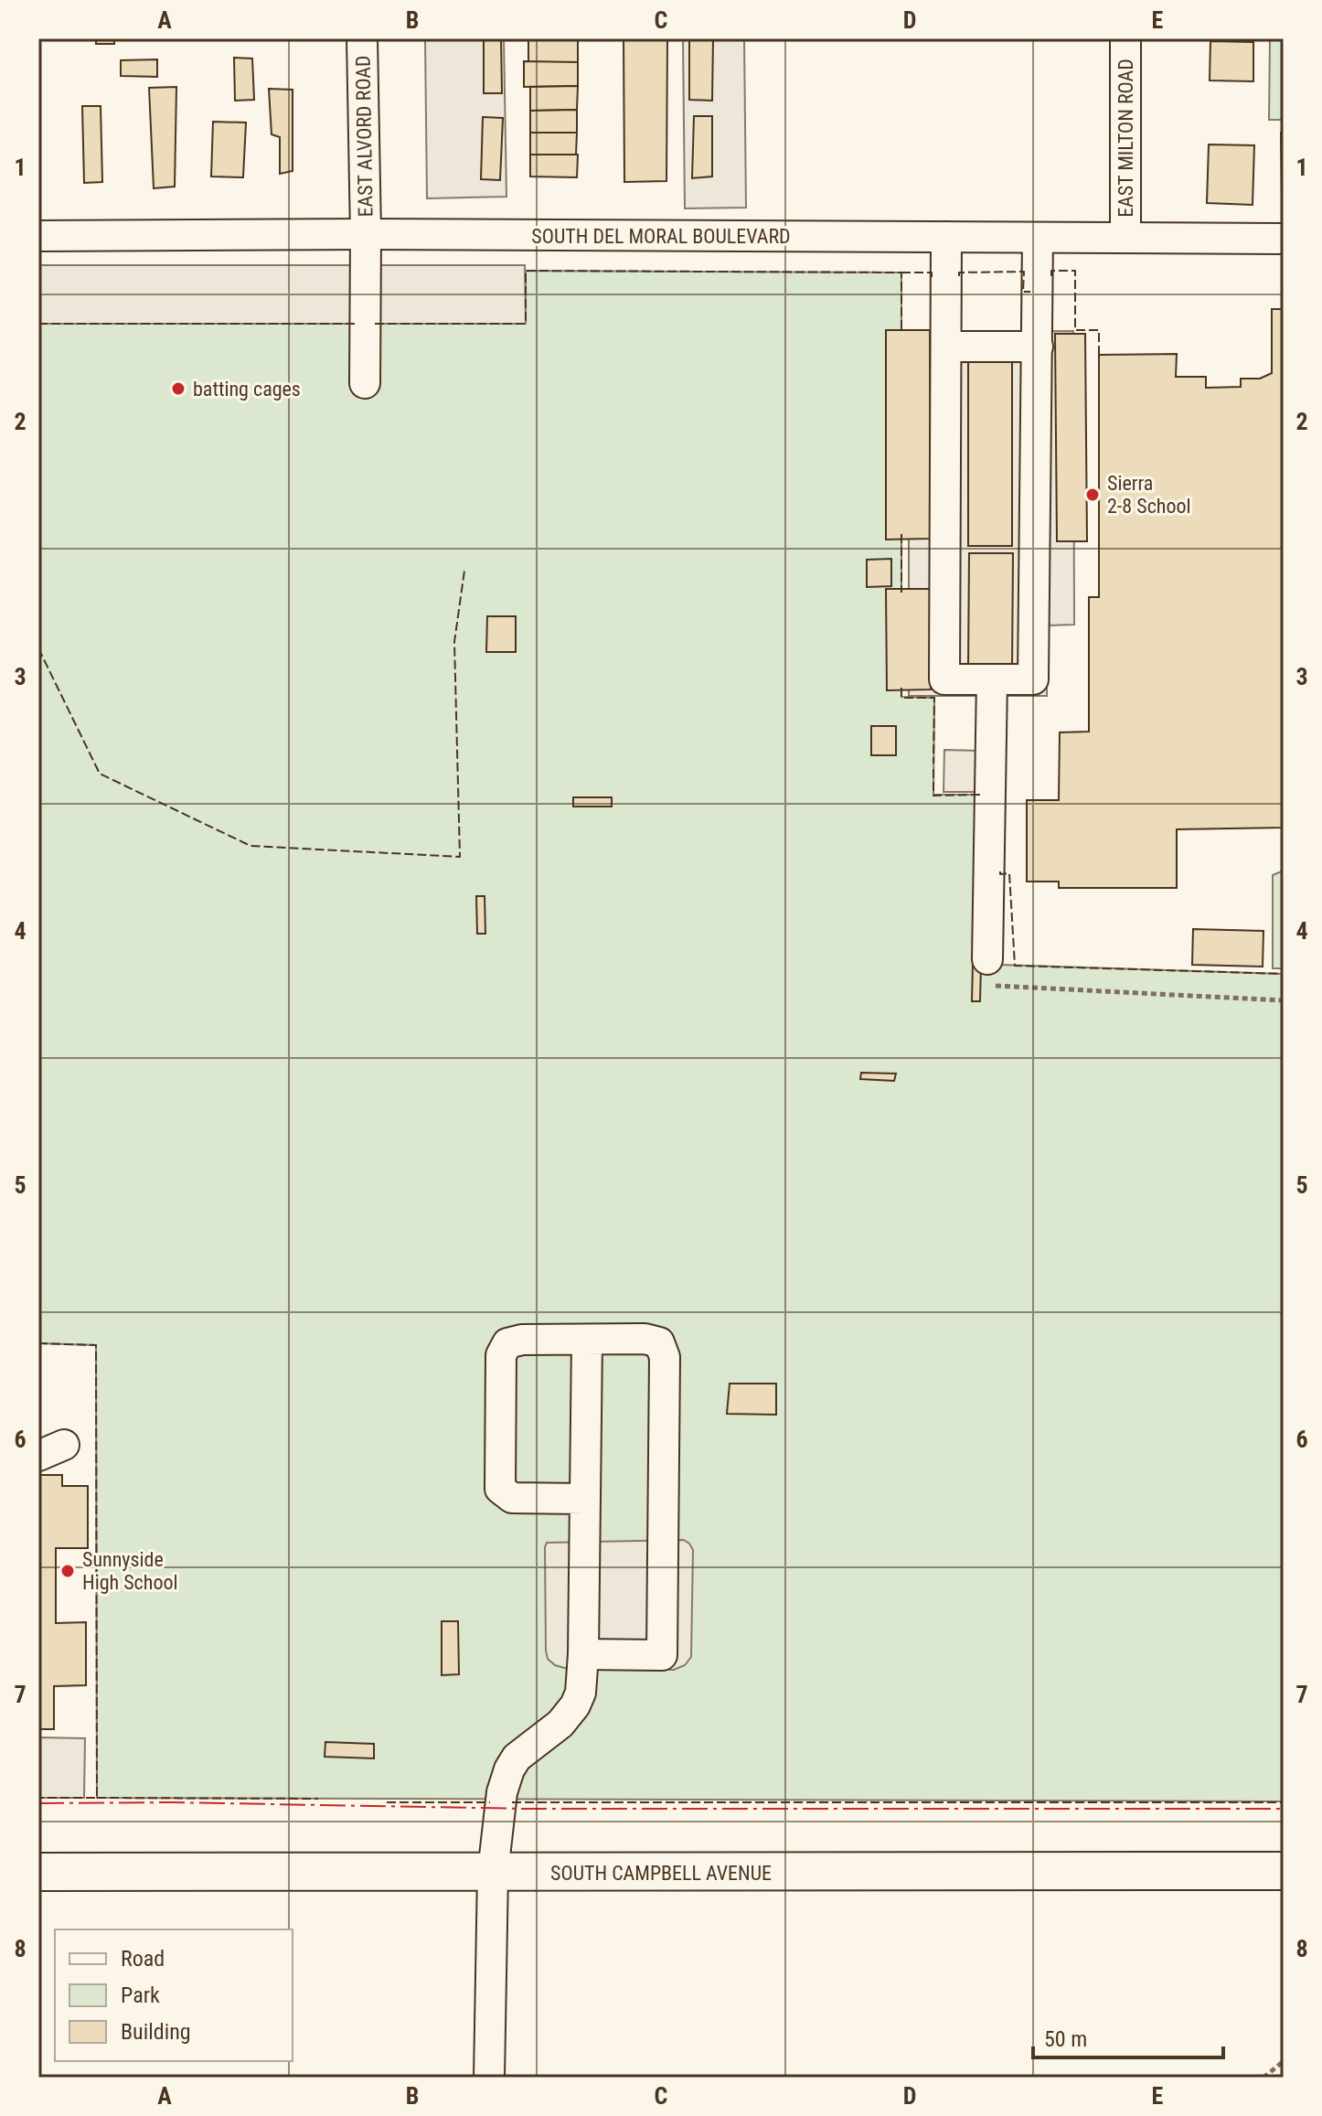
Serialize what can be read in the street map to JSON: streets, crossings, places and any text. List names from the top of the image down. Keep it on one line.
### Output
{"streets":{"main road":["SOUTH CAMPBELL AVENUE"],"street":["EAST ALVORD ROAD","EAST MILTON ROAD","SOUTH DEL MORAL BOULEVARD"]},"crossings":[["EAST ALVORD ROAD","SOUTH DEL MORAL BOULEVARD"],["EAST MILTON ROAD","SOUTH DEL MORAL BOULEVARD"]],"places":["batting cages","Sierra 2-8 School","Sunnyside High School"],"legend":["Road","Park","Building"],"scale_bar":"50 m","grid":{"columns":["A","B","C","D","E"],"rows":["1","2","3","4","5","6","7","8"]}}
